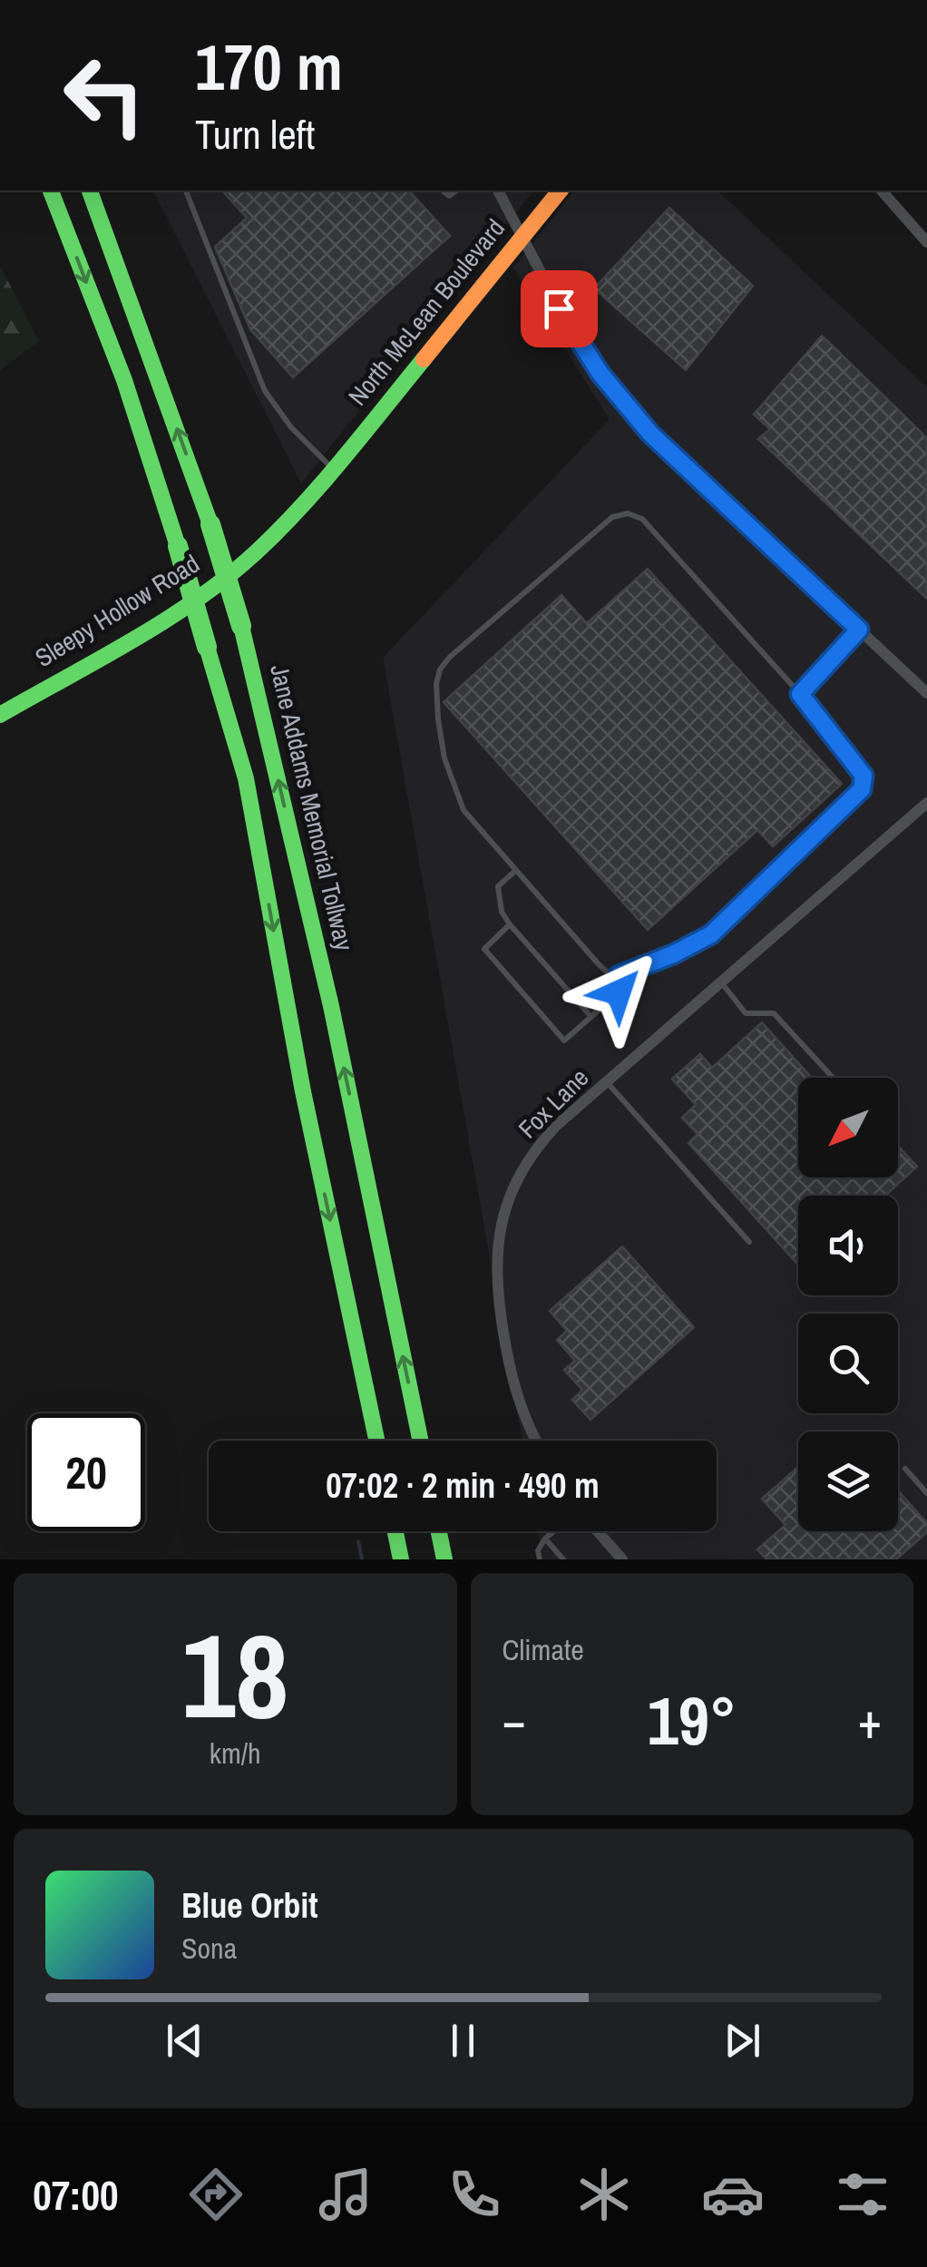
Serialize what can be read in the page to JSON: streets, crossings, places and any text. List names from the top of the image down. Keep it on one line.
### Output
{"streets":{"main road":["North McLean Boulevard","Sleepy Hollow Road","Jane Addams Memorial Tollway"],"street":["Fox Lane"]},"crossings":[["North McLean Boulevard","Sleepy Hollow Road"]],"north":"bottom left","page":{"turn":["170 m","Turn left"],"limit":"20","trip":"07:02 · 2 min · 490 m","tile":[["18","km/h"],"Climate"],"heat":["−","19°","+"],"song":["Blue Orbit","Sona"],"tabs":"07:00"}}
